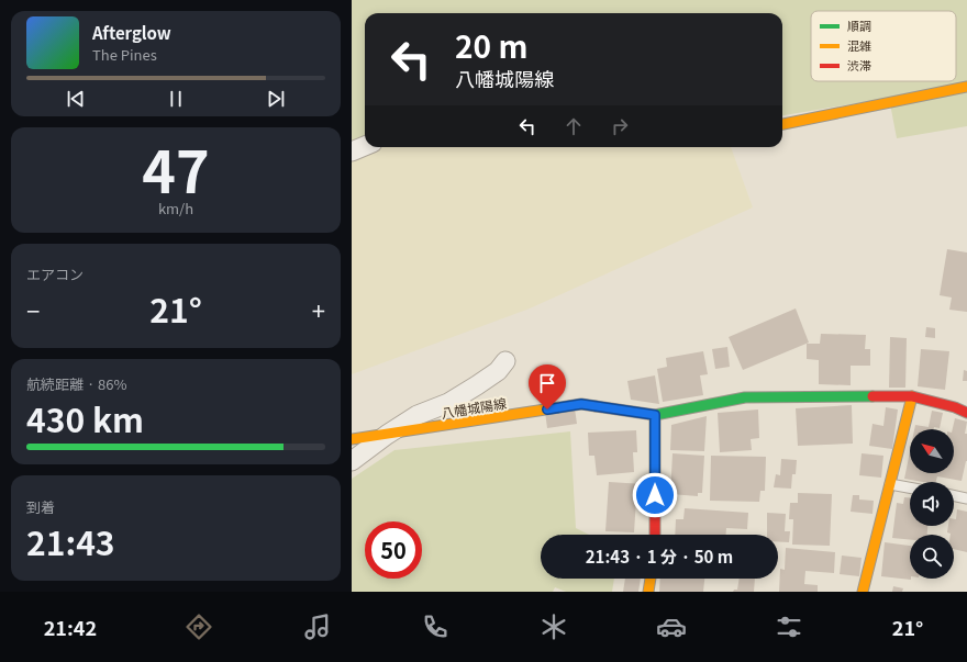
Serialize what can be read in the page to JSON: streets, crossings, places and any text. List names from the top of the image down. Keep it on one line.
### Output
{"streets":{"street":["八幡城陽線"]},"legend":["順調","混雑","渋滞"],"north":"top left","page":{"turn":["20 m","八幡城陽線"],"song":["Afterglow","The Pines"],"tile":[["47","km/h"],"エアコン",["航続距離 · 86%","430 km"],["到着","21:43"]],"heat":["−","21°","+"],"limit":"50","trip":"21:43 · 1 分 · 50 m","tabs":["21:42","21°"]}}
